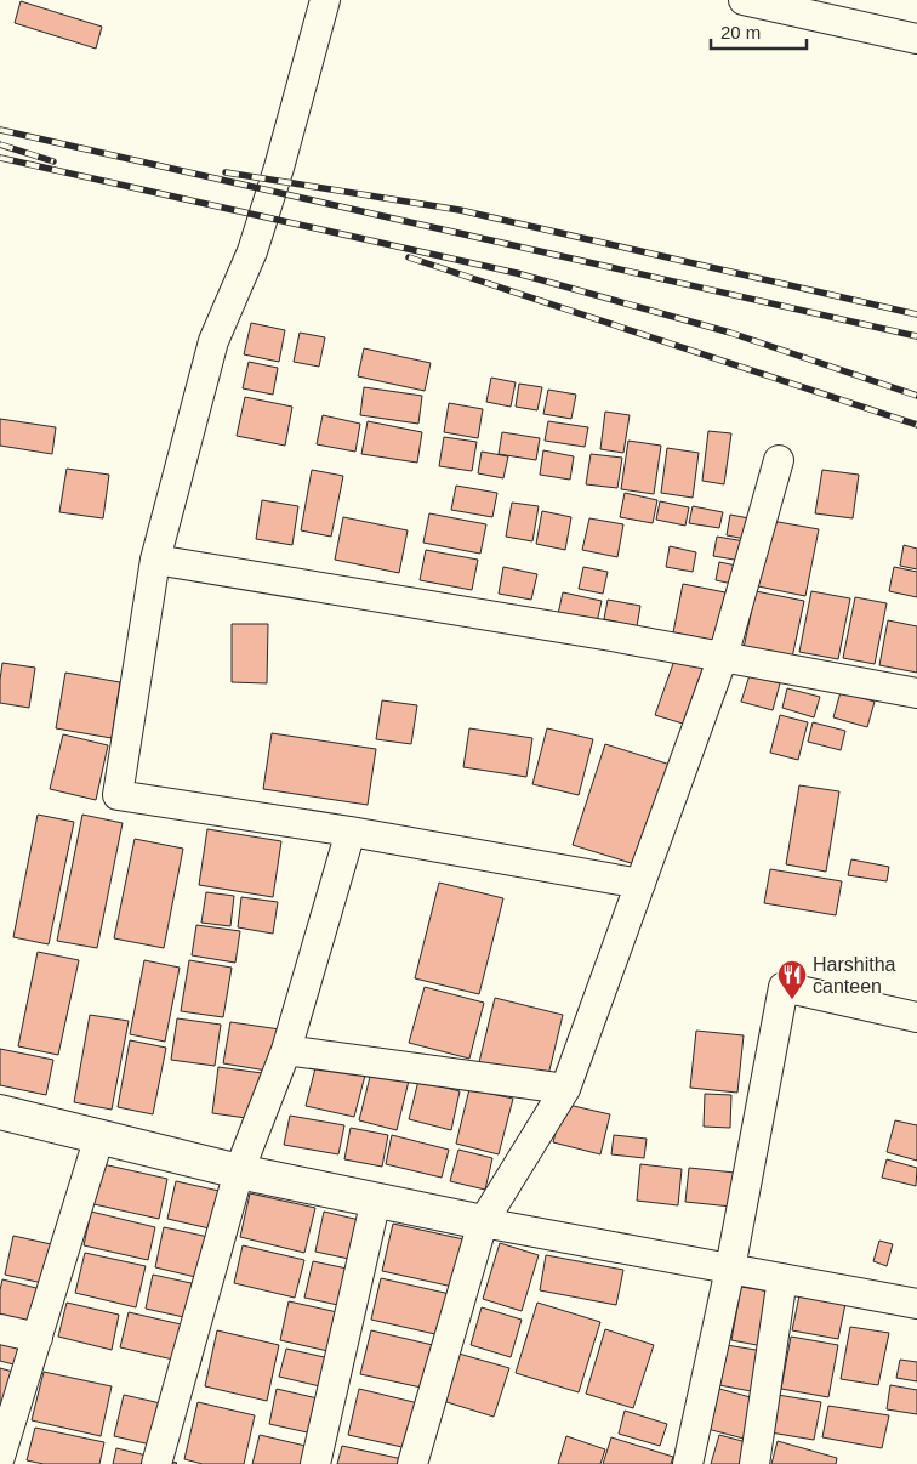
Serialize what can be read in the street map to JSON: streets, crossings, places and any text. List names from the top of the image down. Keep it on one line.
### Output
{"places":{"restaurant":["Harshitha canteen"]},"scale_bar":"20 m"}
